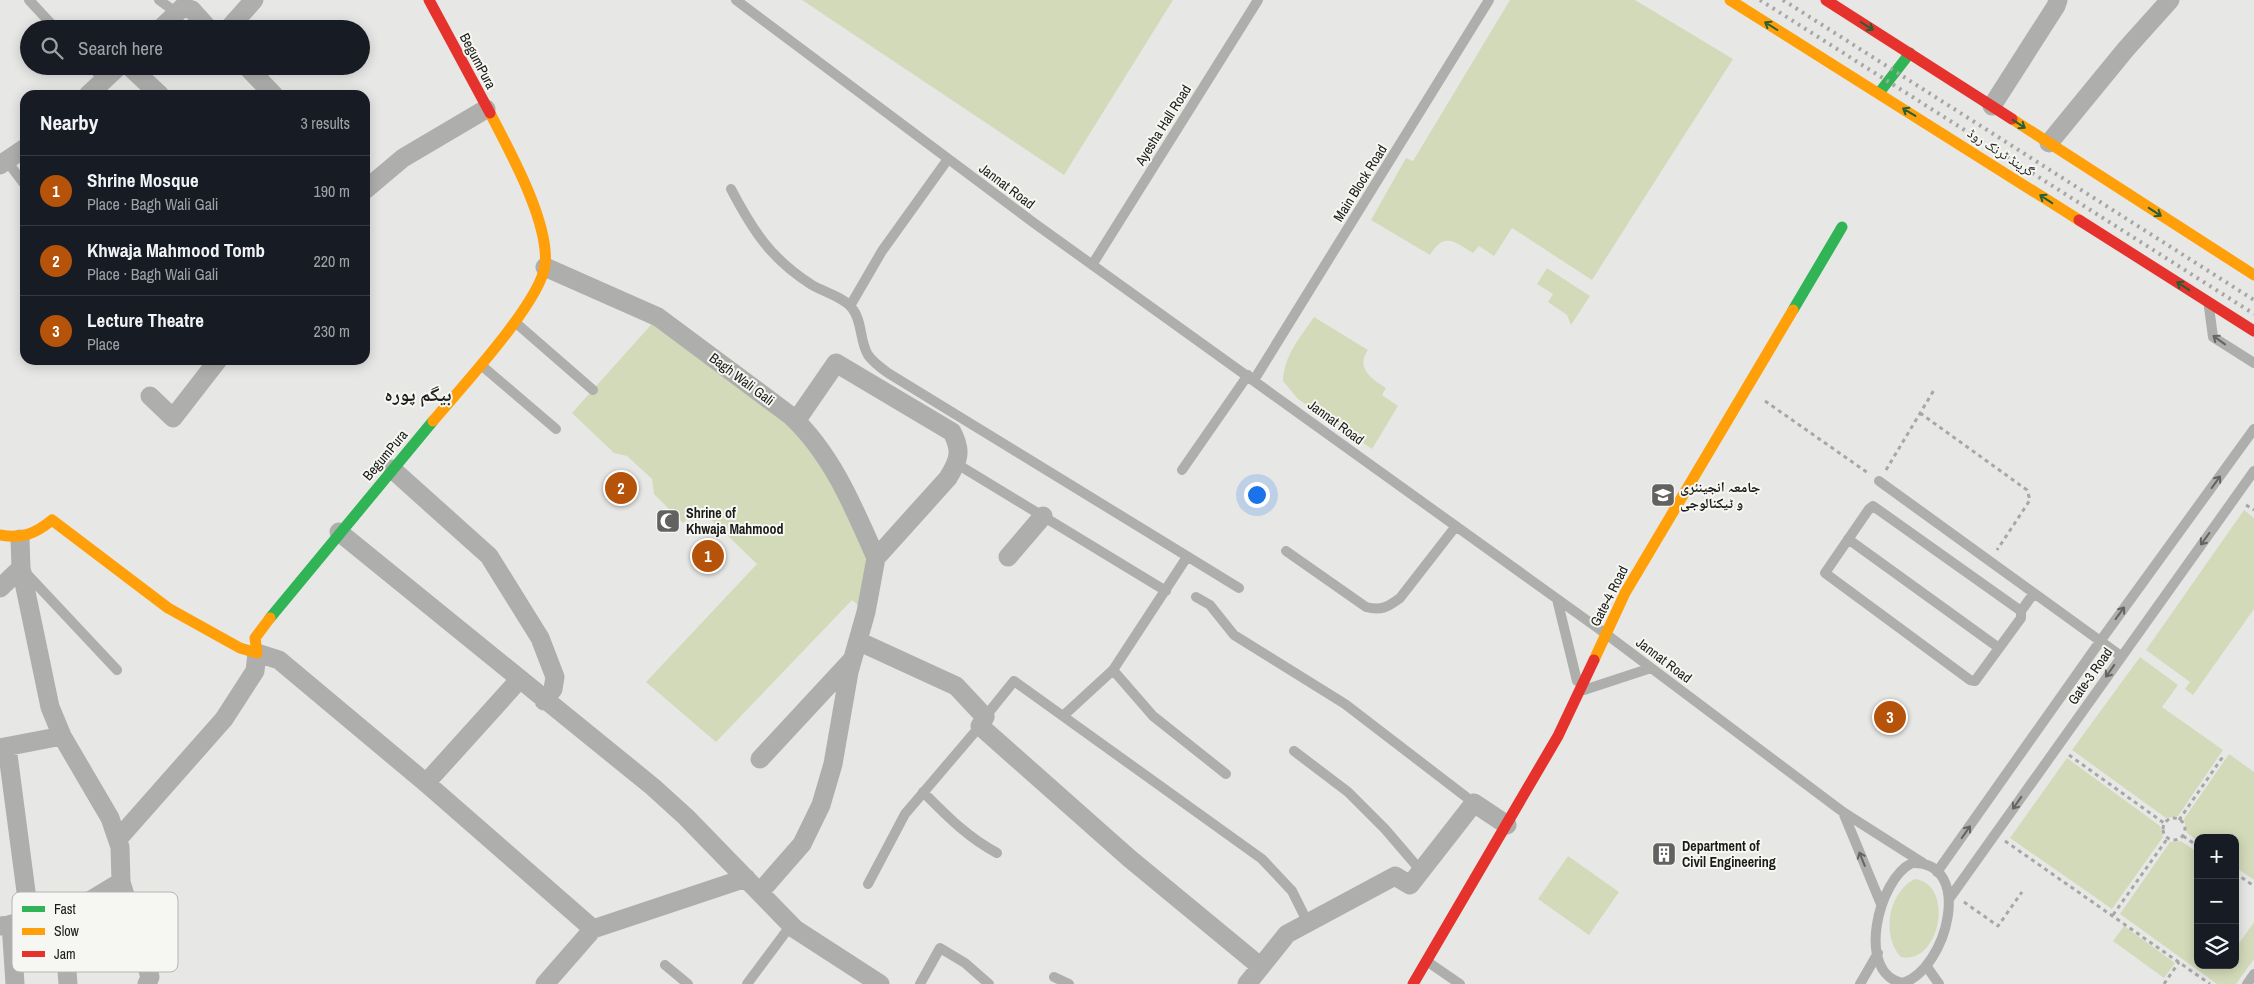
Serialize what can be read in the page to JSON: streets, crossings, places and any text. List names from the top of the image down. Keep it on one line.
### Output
{"streets":{"street":["BegumPura","گرینڈ ٹرنک روڈ","Bagh Wali Gali","Gate-4 Road"],"lane":["Ayesha Hall Road","Main Block Road","Jannat Road","Gate-3 Road"]},"crossings":[["BegumPura","Bagh Wali Gali"],["Ayesha Hall Road","Jannat Road"],["Main Block Road","Jannat Road"],["Jannat Road","Gate-4 Road"],["Jannat Road","Gate-3 Road"]],"districts":["بیگم پورہ"],"places":{"school or university":["جامعہ انجینئری و ٹیکنالوجی"],"mosque":["Shrine of Khwaja Mahmood"],"building":["Department of Civil Engineering"]},"legend":["Fast","Slow","Jam"],"page":{"search":"Search here","heading":["Nearby","3 results"],"list":[{"mark":"1","name":"Shrine Mosque","note":"Place · Bagh Wali Gali","value":"190 m"},{"mark":"2","name":"Khwaja Mahmood Tomb","note":"Place · Bagh Wali Gali","value":"220 m"},{"mark":"3","name":"Lecture Theatre","note":"Place","value":"230 m"}],"pins":["2","1","3"],"map_buttons":["+","−"]}}
